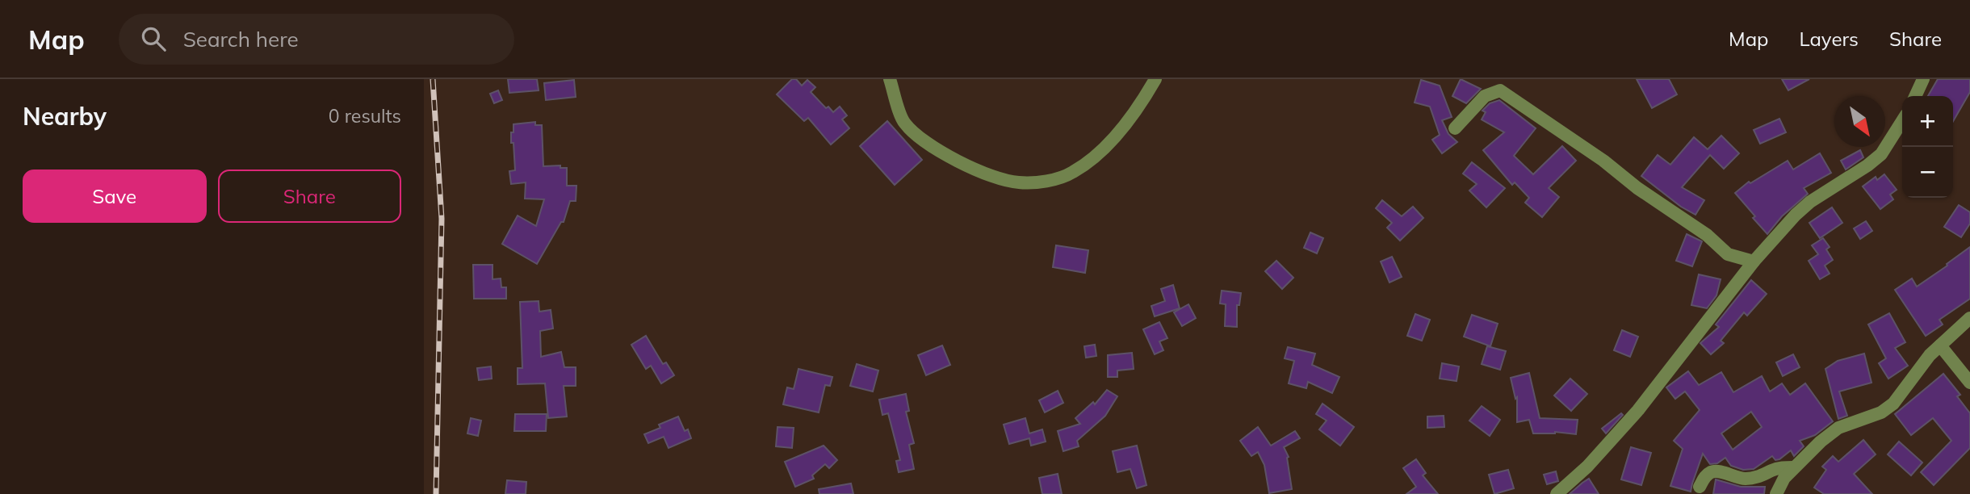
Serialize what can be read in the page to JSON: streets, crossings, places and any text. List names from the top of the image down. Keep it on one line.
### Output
{"north":"bottom right","page":{"header":"Map","search":"Search here","nav":["Map","Layers","Share"],"heading":["Nearby","0 results"],"map_buttons":["+","−"],"buttons":["Save","Share"]}}
